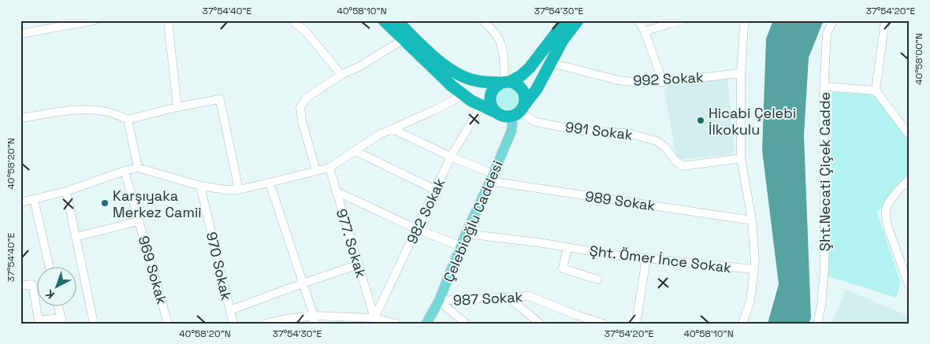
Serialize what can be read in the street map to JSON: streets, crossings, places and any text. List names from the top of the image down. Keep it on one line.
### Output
{"streets":{"main road":["Çelebioğlu Caddesi"],"street":["992 Sokak","991 Sokak","Şht.Necati Çiçek Cadde","989 Sokak","982 Sokak","977. Sokak","Şht. Ömer İnce Sokak","970 Sokak","969 Sokak","987 Sokak"]},"crossings":[["991 Sokak","Çelebioğlu Caddesi"],["989 Sokak","982 Sokak"],["989 Sokak","Çelebioğlu Caddesi"],["982 Sokak","977. Sokak"],["Çelebioğlu Caddesi","Şht. Ömer İnce Sokak"],["Çelebioğlu Caddesi","987 Sokak"]],"places":["Hicabi Çelebi İlkokulu","Karşıyaka Merkez Camii"],"north":"bottom left","coordinates":["37°54'40\"E","40°58'10\"N","37°54'30\"E","37°54'20\"E","40°58'00\"N","40°58'20\"N"]}
